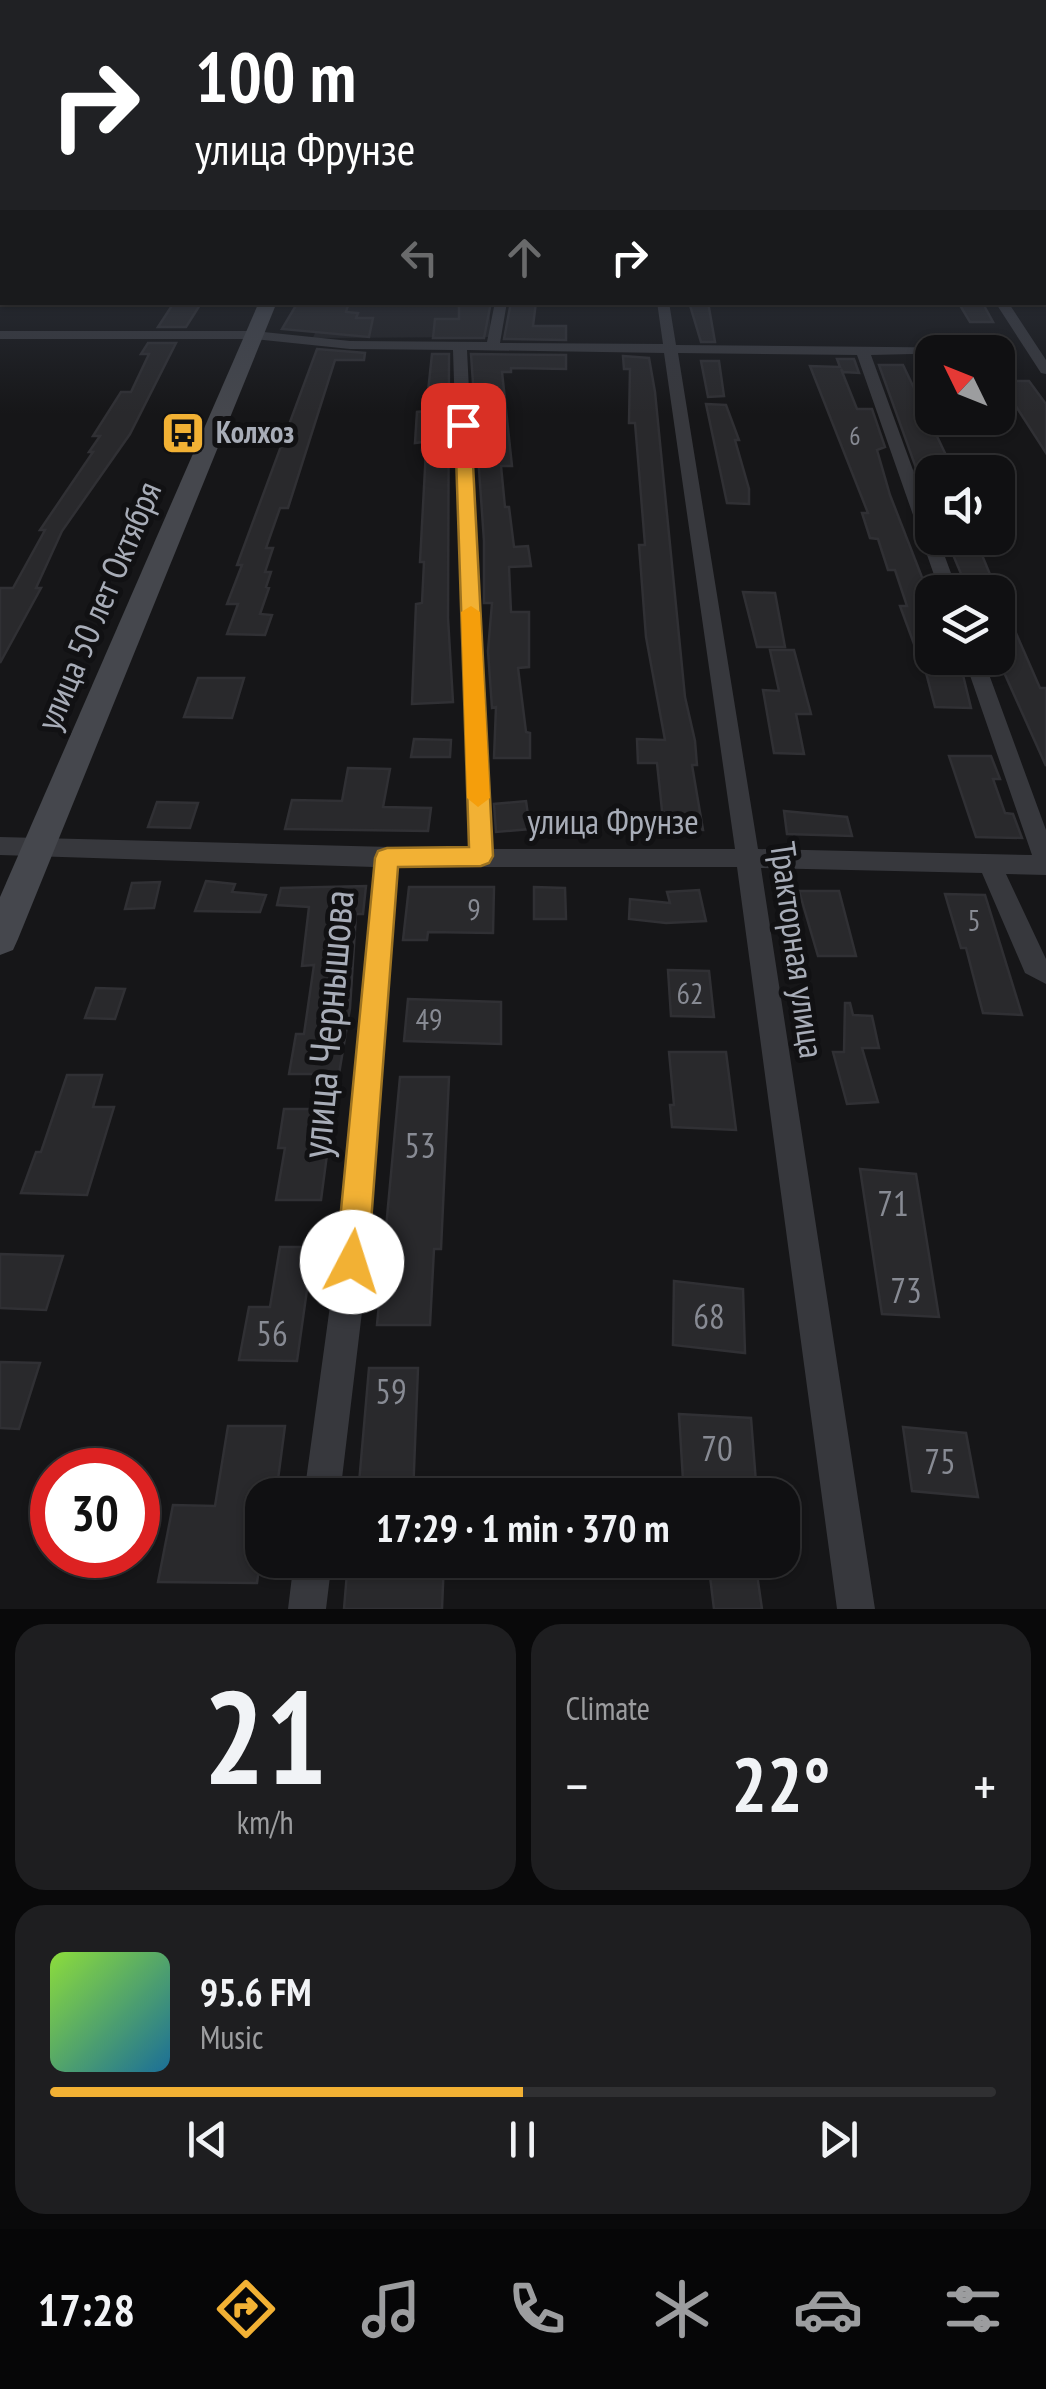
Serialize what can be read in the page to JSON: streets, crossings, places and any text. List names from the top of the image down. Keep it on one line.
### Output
{"streets":{"main road":["улица 50 лет Октября"],"street":["улица Фрунзе","Тракторная улица","улица Чернышова"]},"crossings":[["улица 50 лет Октября","улица Фрунзе"],["улица Фрунзе","Тракторная улица"],["улица Фрунзе","улица Чернышова"]],"places":{"bus stop":["Колхоз"]},"house_numbers":["6","9","5","62","49","53","71","73","68","56","59","70","75"],"north":"top left","page":{"turn":["100 m","улица Фрунзе"],"limit":"30","trip":"17:29 · 1 min · 370 m","tile":[["21","km/h"],"Climate"],"heat":["−","22°","+"],"song":["95.6 FM","Music"],"tabs":"17:28"}}
